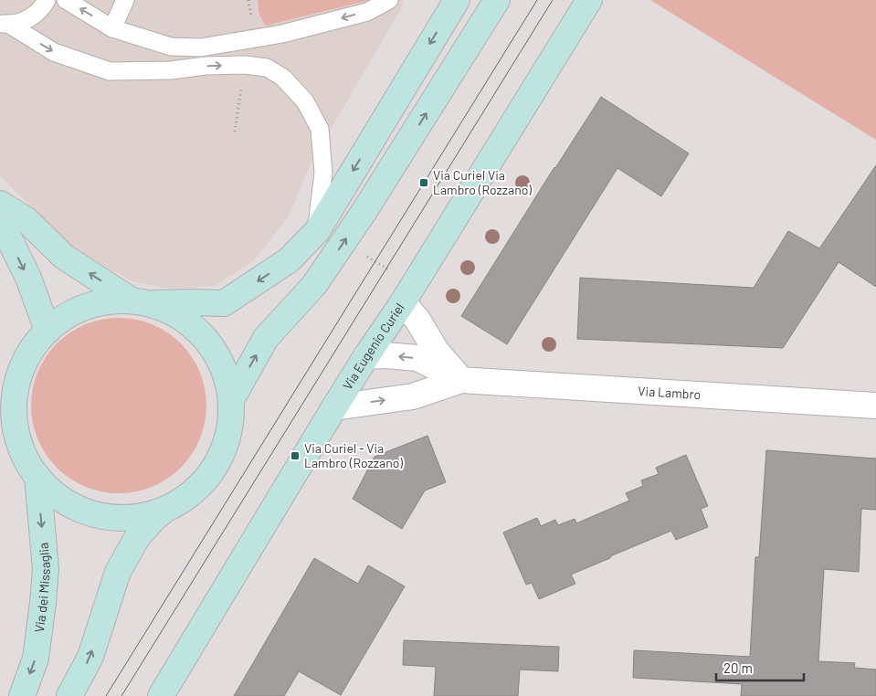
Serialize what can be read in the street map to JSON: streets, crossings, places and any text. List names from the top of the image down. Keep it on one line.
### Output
{"streets":{"main road":["Via Eugenio Curiel","Via dei Missaglia"],"street":["Via Lambro"]},"places":{"transit":["Via Curiel Via Lambro (Rozzano)","Via Curiel - Via Lambro (Rozzano)"]},"scale_bar":"20 m"}
